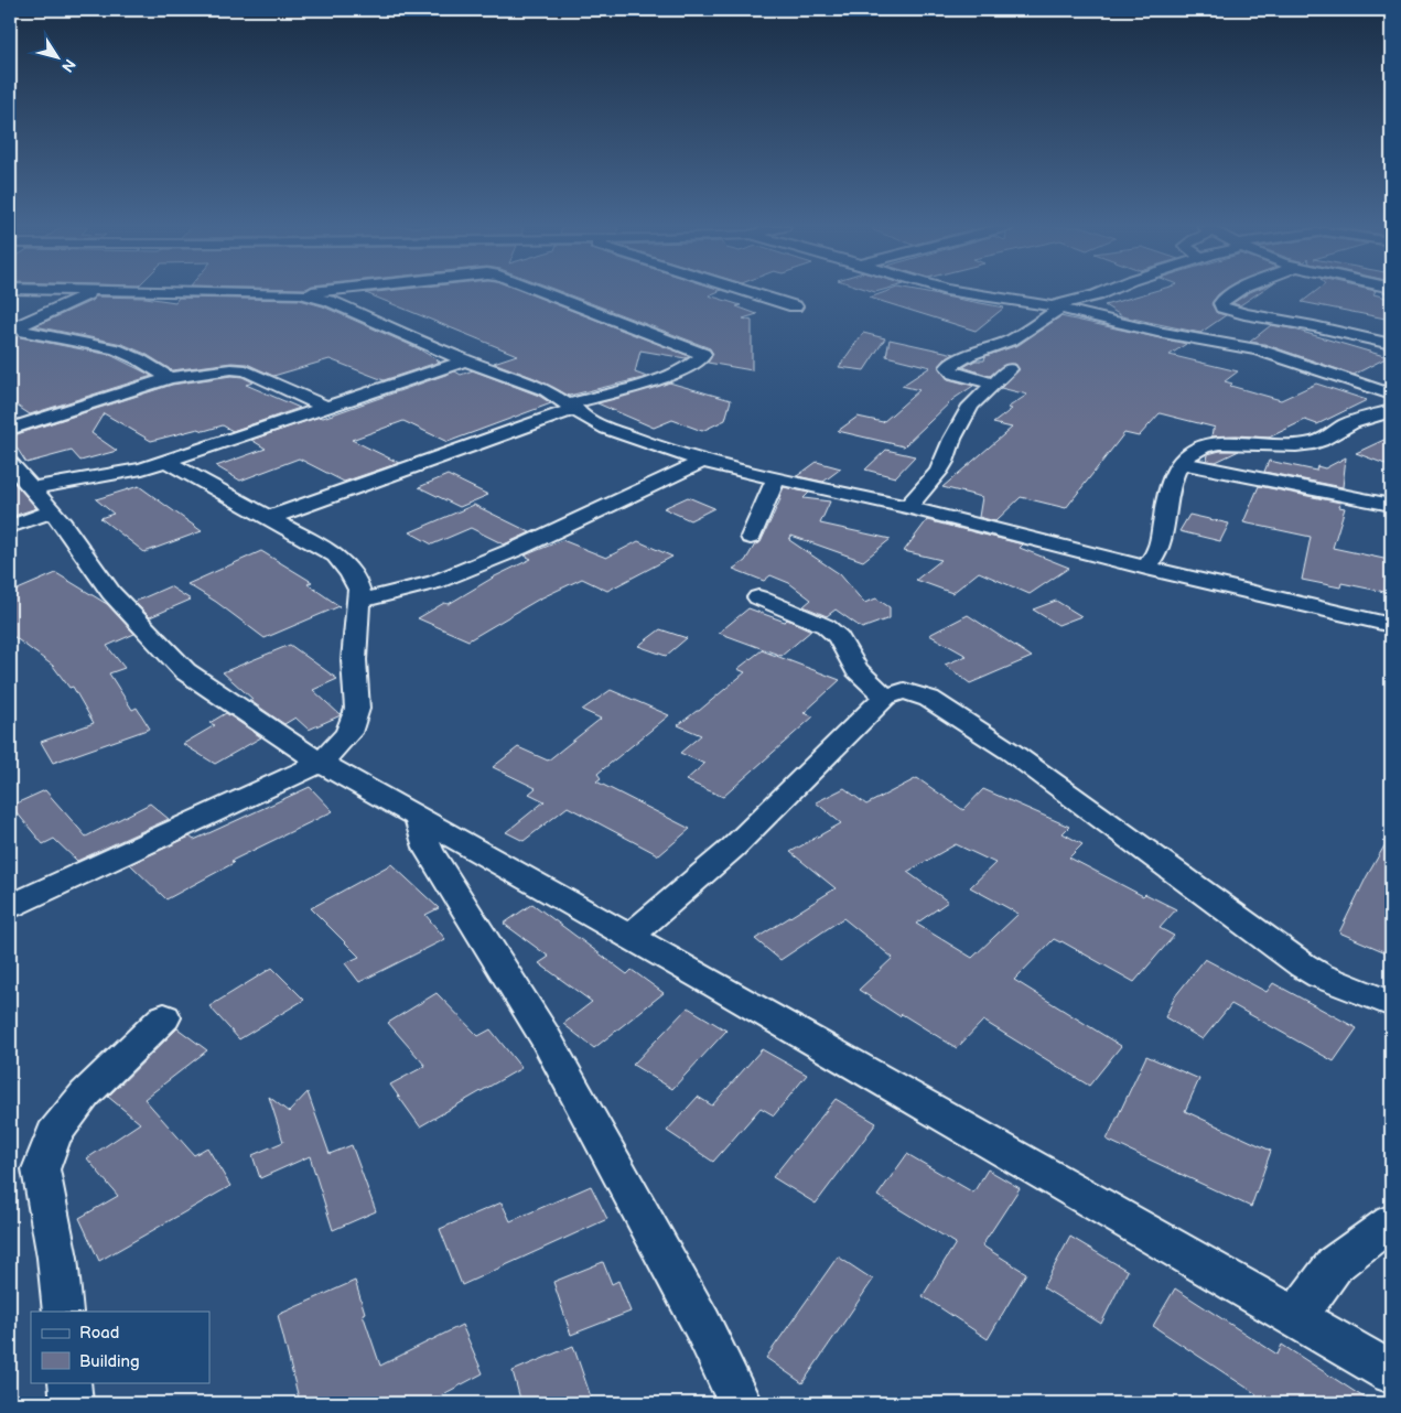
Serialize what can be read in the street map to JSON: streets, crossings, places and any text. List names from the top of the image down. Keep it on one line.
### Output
{"legend":["Road","Building"],"north":"bottom right"}
